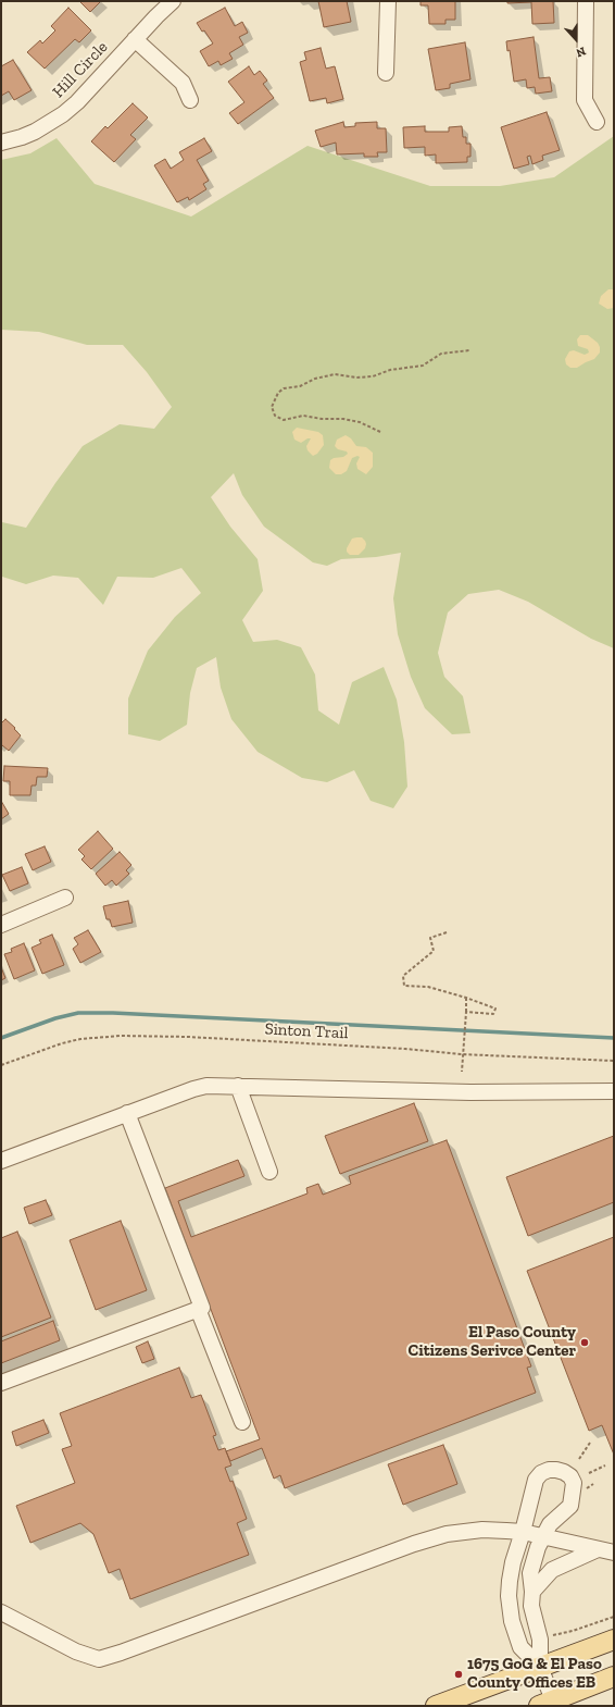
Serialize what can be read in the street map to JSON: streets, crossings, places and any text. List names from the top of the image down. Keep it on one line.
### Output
{"streets":{"street":["Hill Circle"],"path":["Sinton Trail"]},"places":["El Paso County Citizens Serivce Center","1675 GoG & El Paso County Offices EB"],"north":"bottom"}
